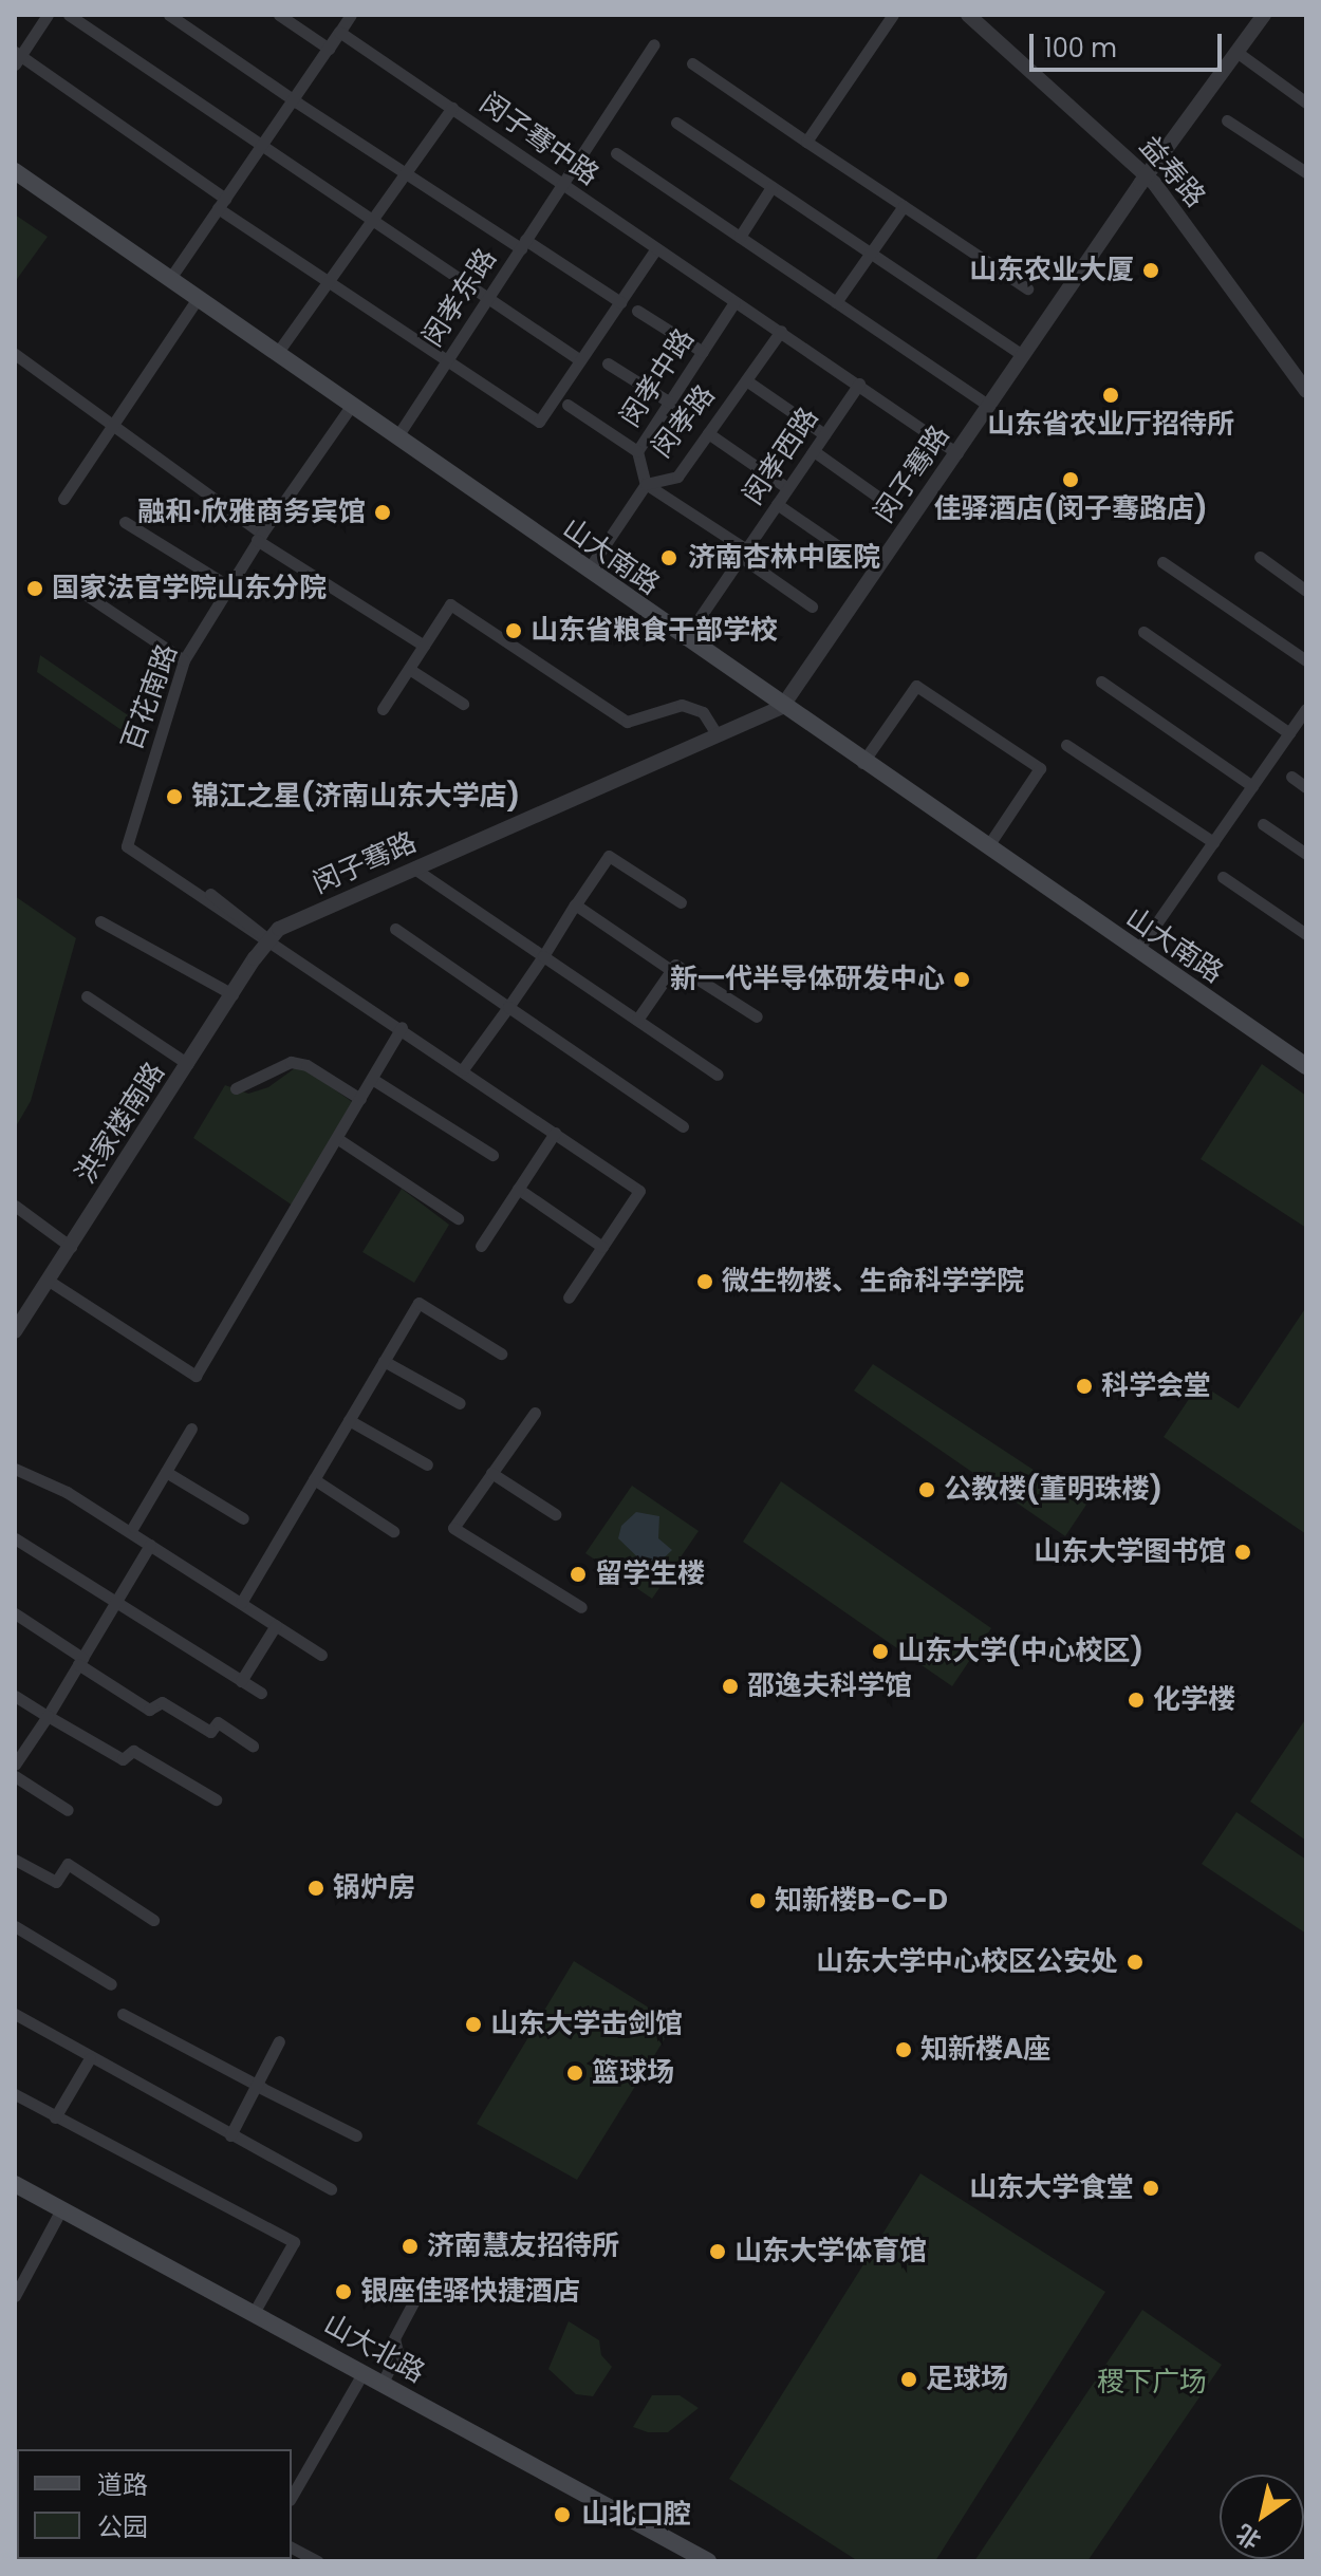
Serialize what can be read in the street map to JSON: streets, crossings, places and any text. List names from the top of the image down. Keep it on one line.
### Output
{"streets":{"main road":["山大南路","山大北路"],"street":["闵子骞中路","益寿路","闵孝东路","闵孝中路","闵孝路","闵孝西路","闵子骞路","百花南路","洪家楼南路"]},"crossings":[["闵子骞中路","闵孝东路"],["闵子骞中路","闵孝中路"],["闵子骞中路","闵孝路"],["闵子骞中路","闵孝西路"],["闵子骞中路","闵子骞路"],["益寿路","闵子骞路"],["闵孝东路","山大南路"],["闵孝中路","闵孝路"],["闵孝路","山大南路"],["闵孝西路","山大南路"],["闵子骞路","山大南路"],["闵子骞路","百花南路"],["闵子骞路","洪家楼南路"],["山大南路","百花南路"],["百花南路","洪家楼南路"]],"parks":["稷下广场"],"places":["山东农业大厦","山东省农业厅招待所","佳驿酒店(闵子骞路店)","融和·欣雅商务宾馆","济南杏林中医院","国家法官学院山东分院","山东省粮食干部学校","锦江之星(济南山东大学店)","新一代半导体研发中心","微生物楼、生命科学学院","科学会堂","公教楼(董明珠楼)","山东大学图书馆","留学生楼","山东大学(中心校区)","邵逸夫科学馆","化学楼","锅炉房","知新楼B-C-D","山东大学中心校区公安处","山东大学击剑馆","知新楼A座","篮球场","山东大学食堂","济南慧友招待所","山东大学体育馆","银座佳驿快捷酒店","足球场","山北口腔"],"legend":["道路","公园"],"scale_bar":"100 m","north":"bottom left"}
